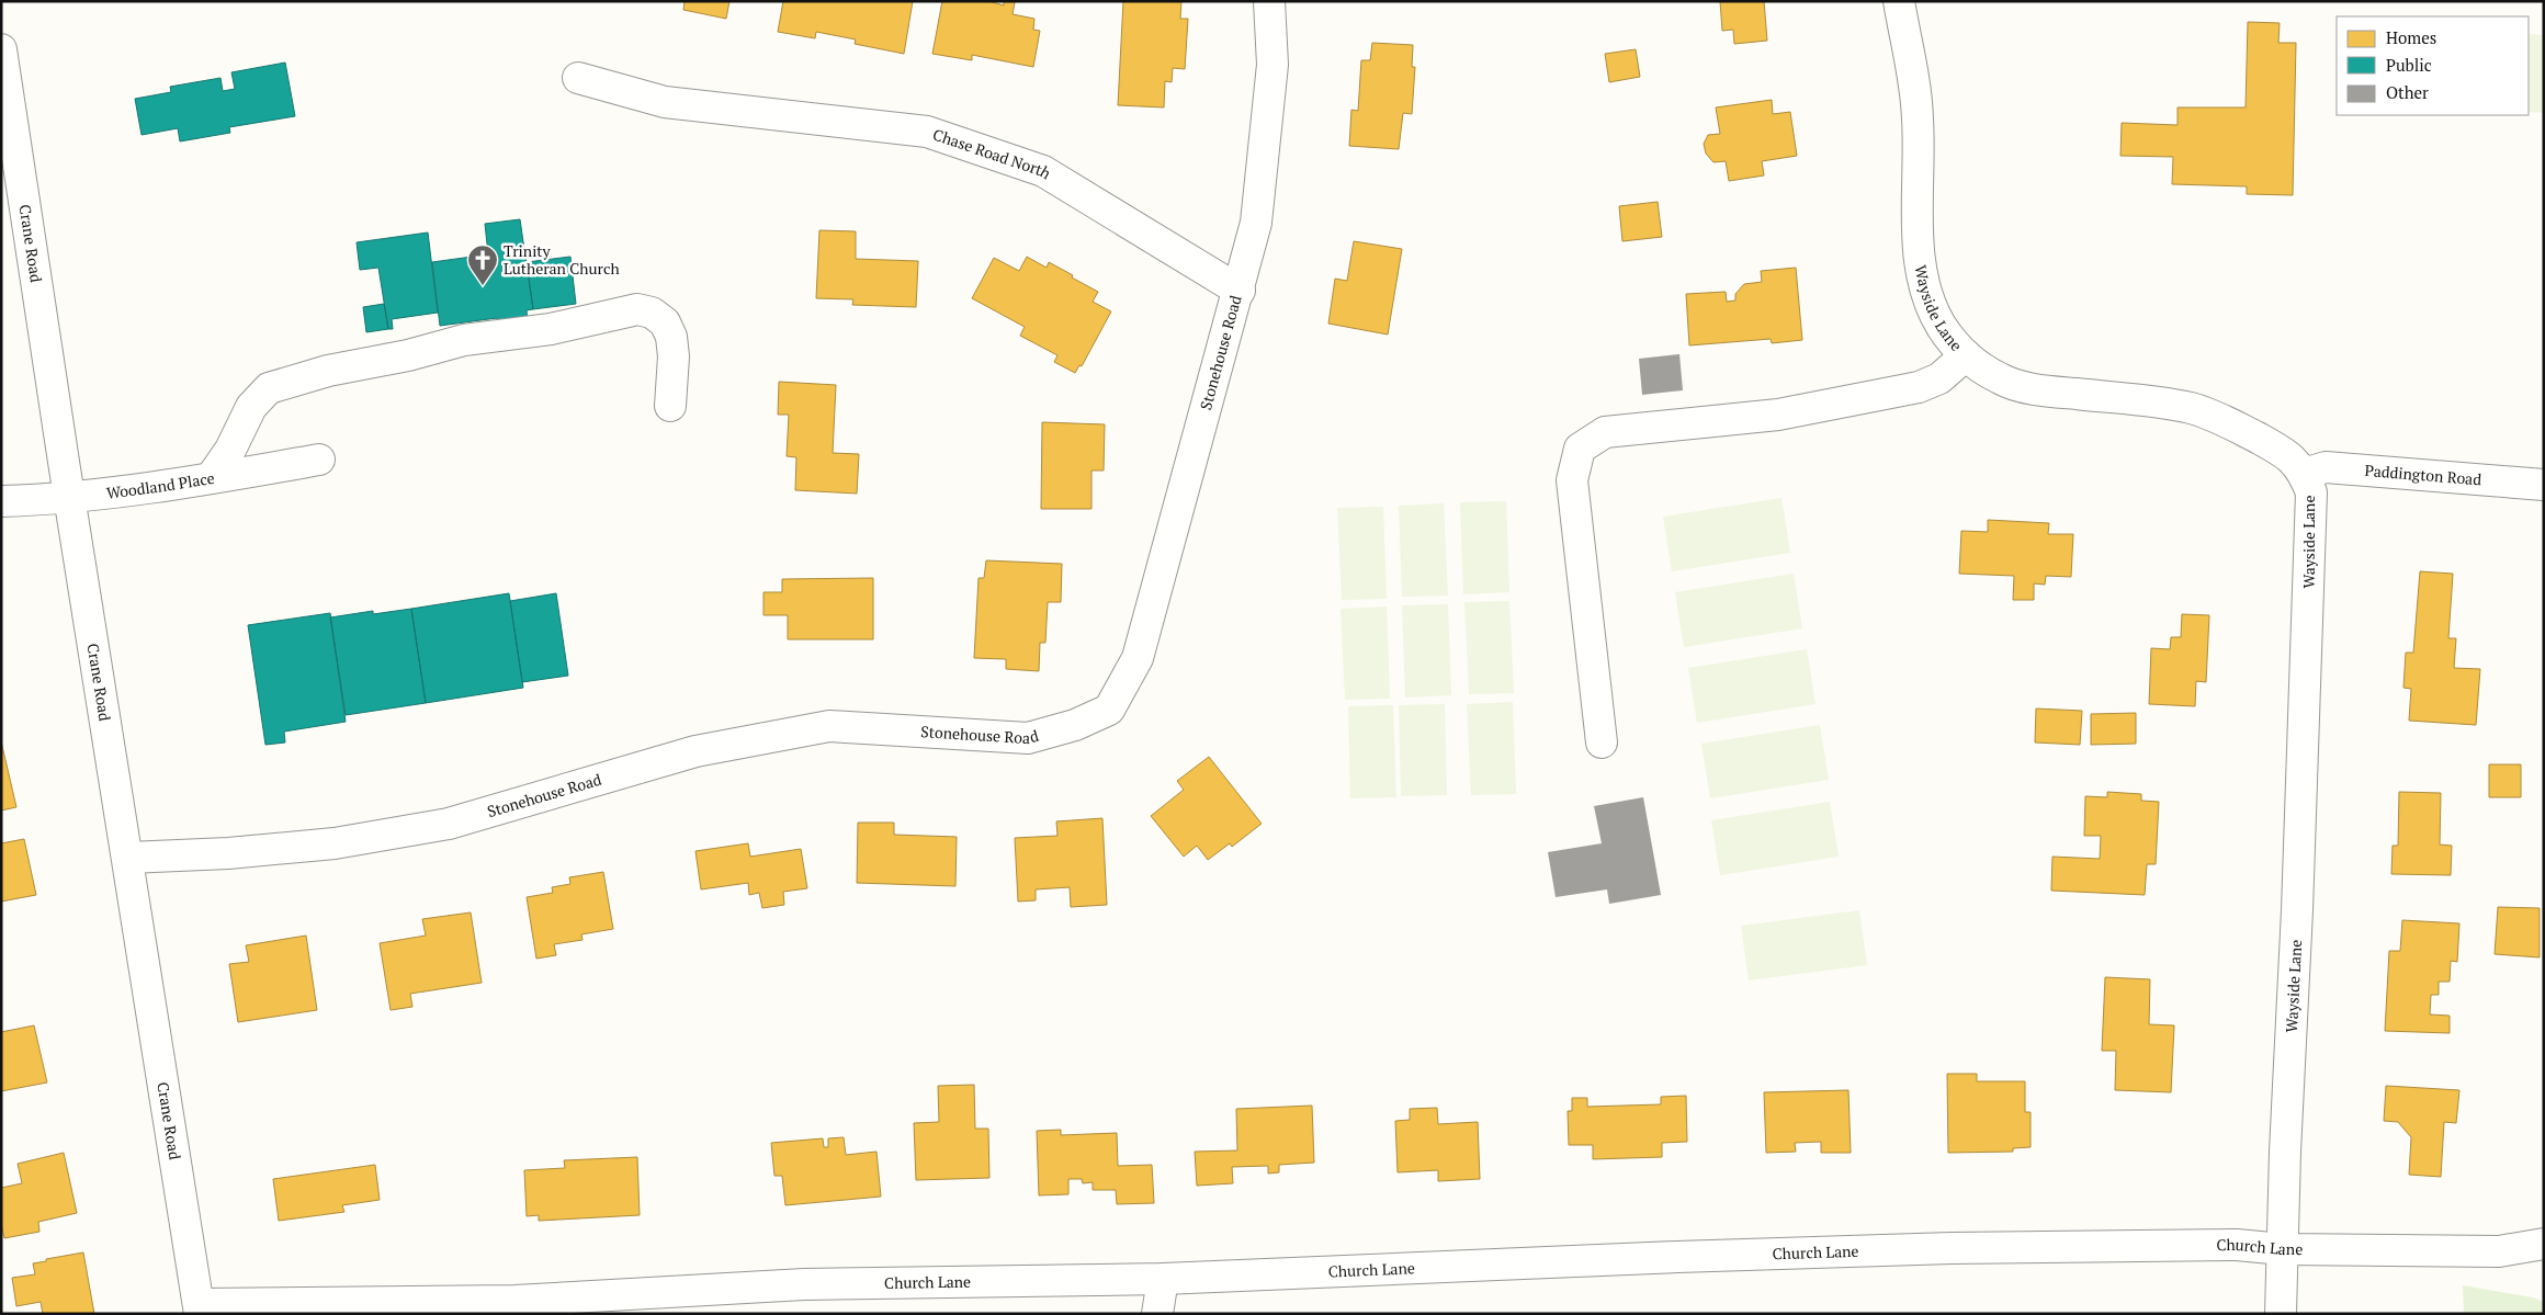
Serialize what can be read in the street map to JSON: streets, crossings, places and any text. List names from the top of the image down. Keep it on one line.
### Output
{"streets":{"street":["Chase Road North","Crane Road","Wayside Lane","Stonehouse Road","Paddington Road","Woodland Place","Church Lane"]},"crossings":[["Chase Road North","Stonehouse Road"],["Crane Road","Stonehouse Road"],["Crane Road","Woodland Place"],["Crane Road","Church Lane"],["Wayside Lane","Paddington Road"],["Wayside Lane","Church Lane"]],"places":{"church":["Trinity Lutheran Church"]},"legend":["Homes","Public","Other"]}
